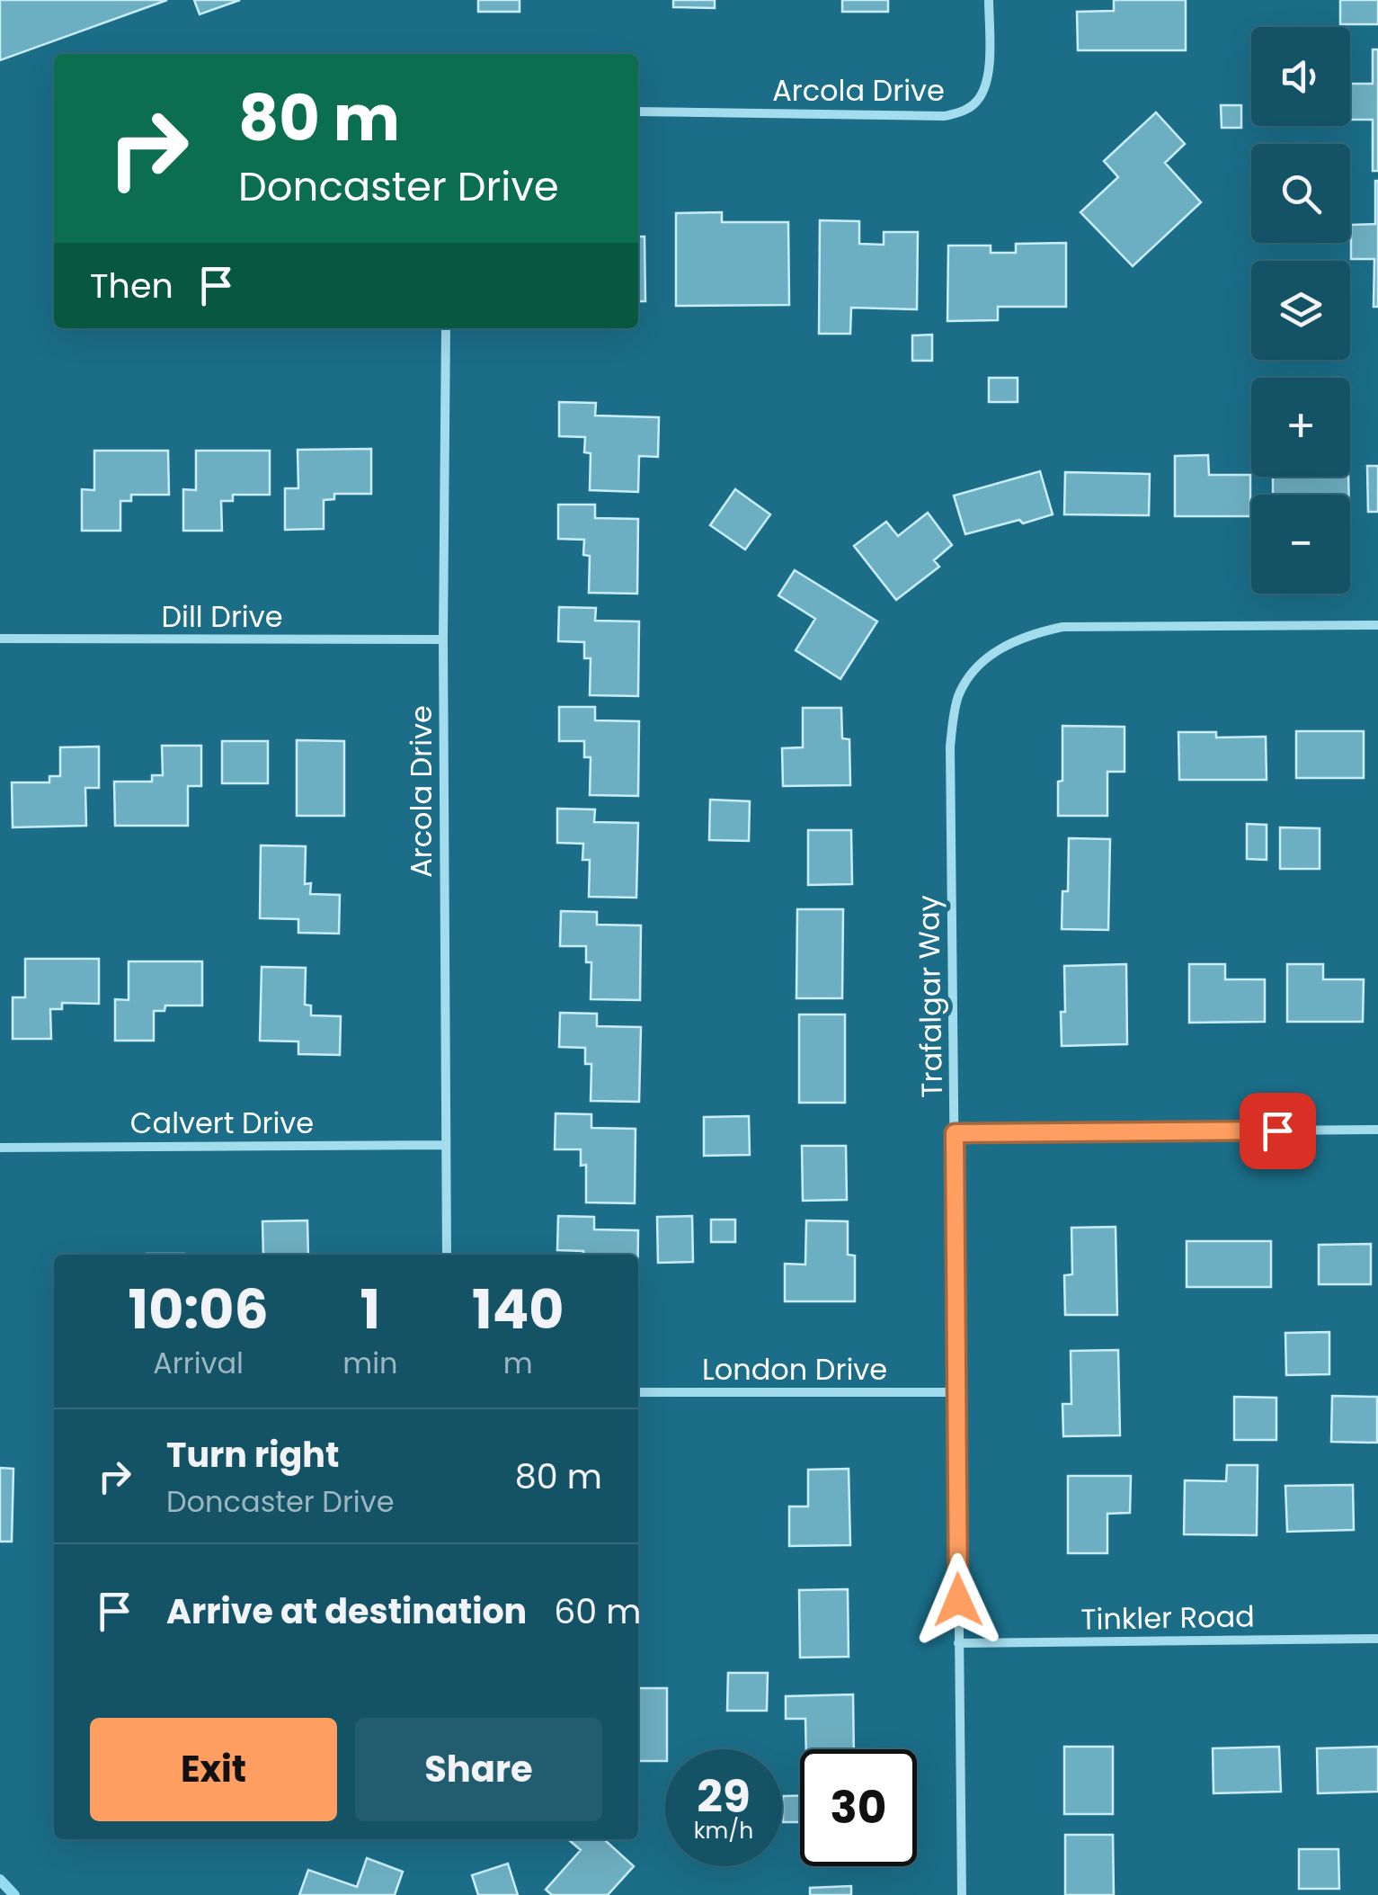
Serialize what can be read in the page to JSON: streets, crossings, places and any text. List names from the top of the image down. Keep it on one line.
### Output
{"streets":{"street":["Arcola Drive","Dill Drive","Trafalgar Way","Calvert Drive","London Drive","Tinkler Road"]},"crossings":[["Arcola Drive","Dill Drive"],["Arcola Drive","Calvert Drive"],["Trafalgar Way","London Drive"],["Trafalgar Way","Tinkler Road"]],"page":{"map_buttons":["+","−"],"turn":["80 m","Doncaster Drive"],"then":"Then","eta":["10:06","Arrival","1","min","140","m"],"list":[{"name":"Turn right","note":"Doncaster Drive","value":"80 m"},{"name":"Arrive at destination","value":"60 m"}],"buttons":["Exit","Share"],"speed":"29 km/h","limit":"30"}}
